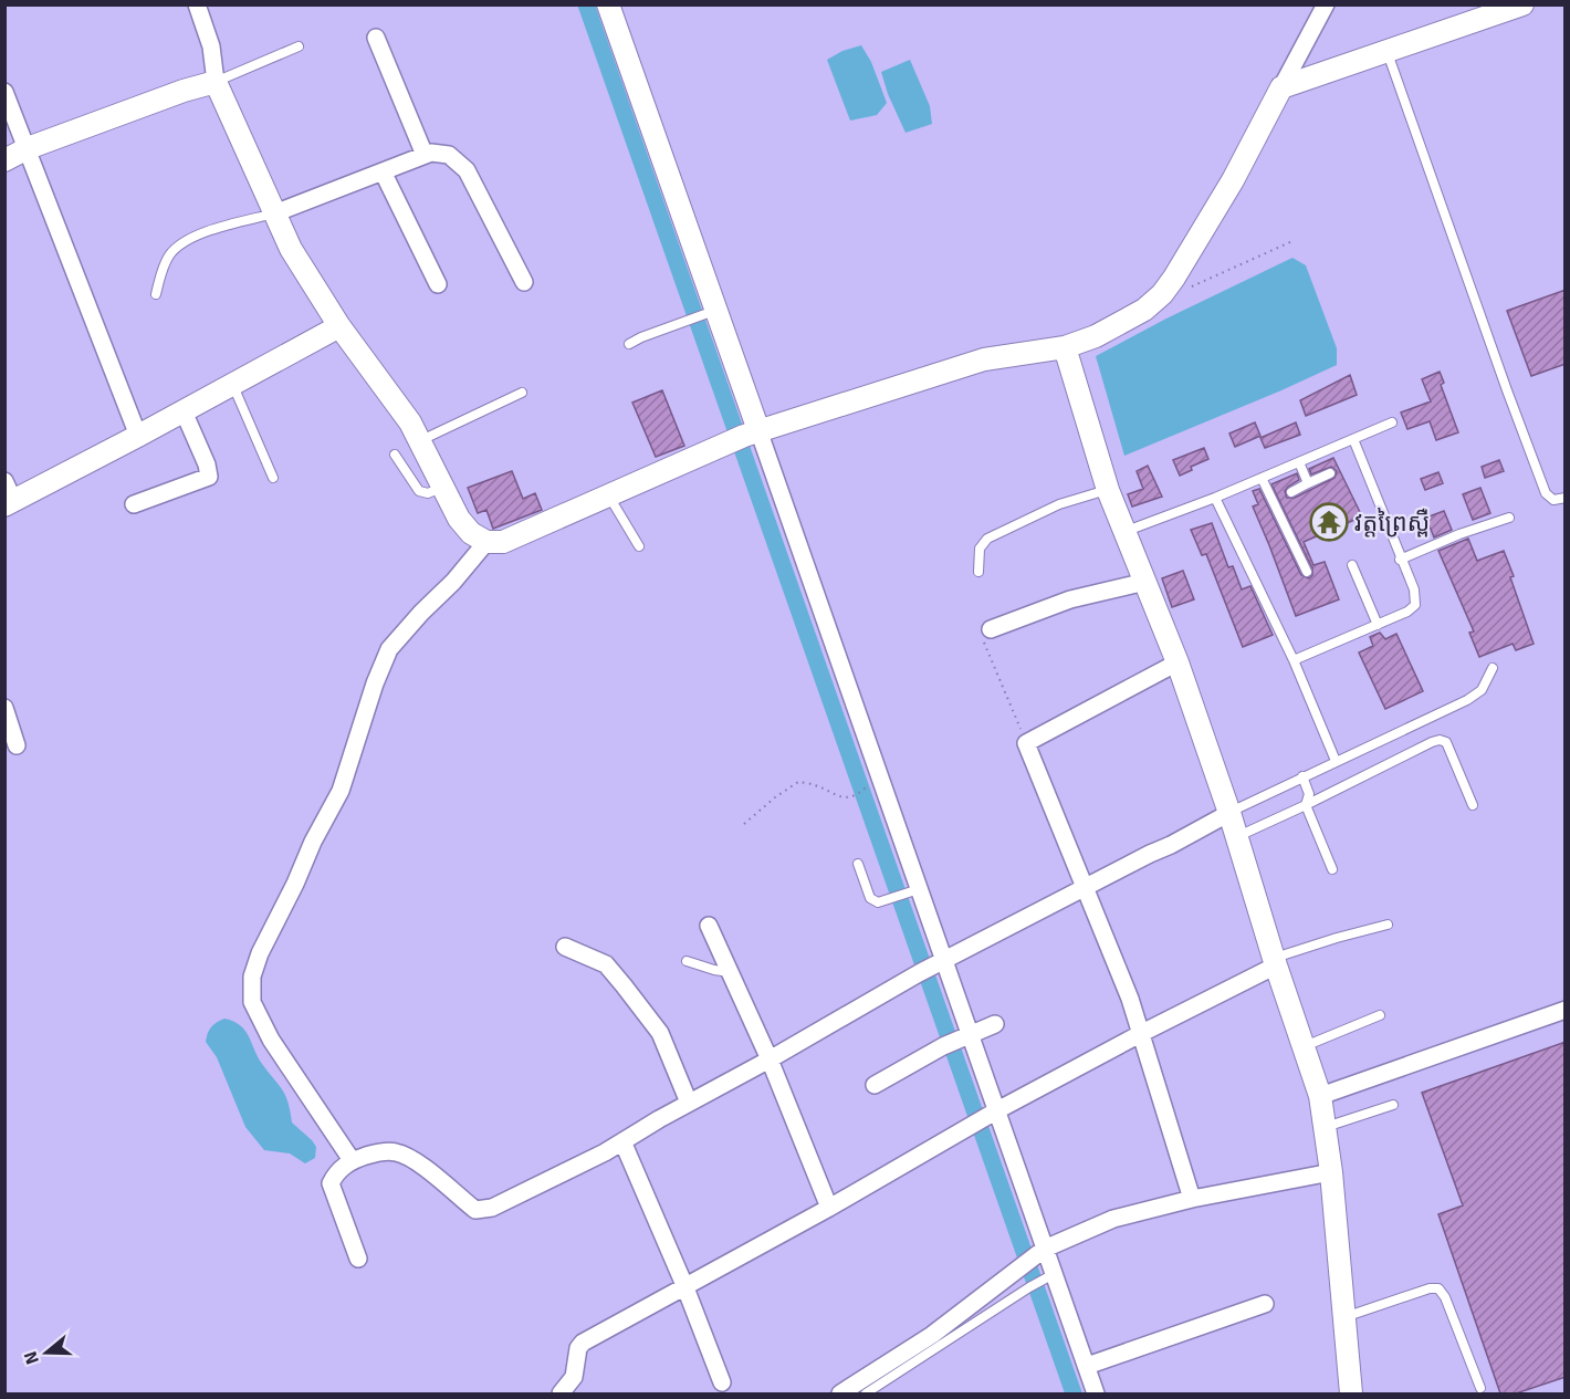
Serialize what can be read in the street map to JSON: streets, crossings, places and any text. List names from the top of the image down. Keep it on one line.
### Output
{"places":{"temple":["វត្តព្រៃស្ពឺ"]},"north":"left"}
